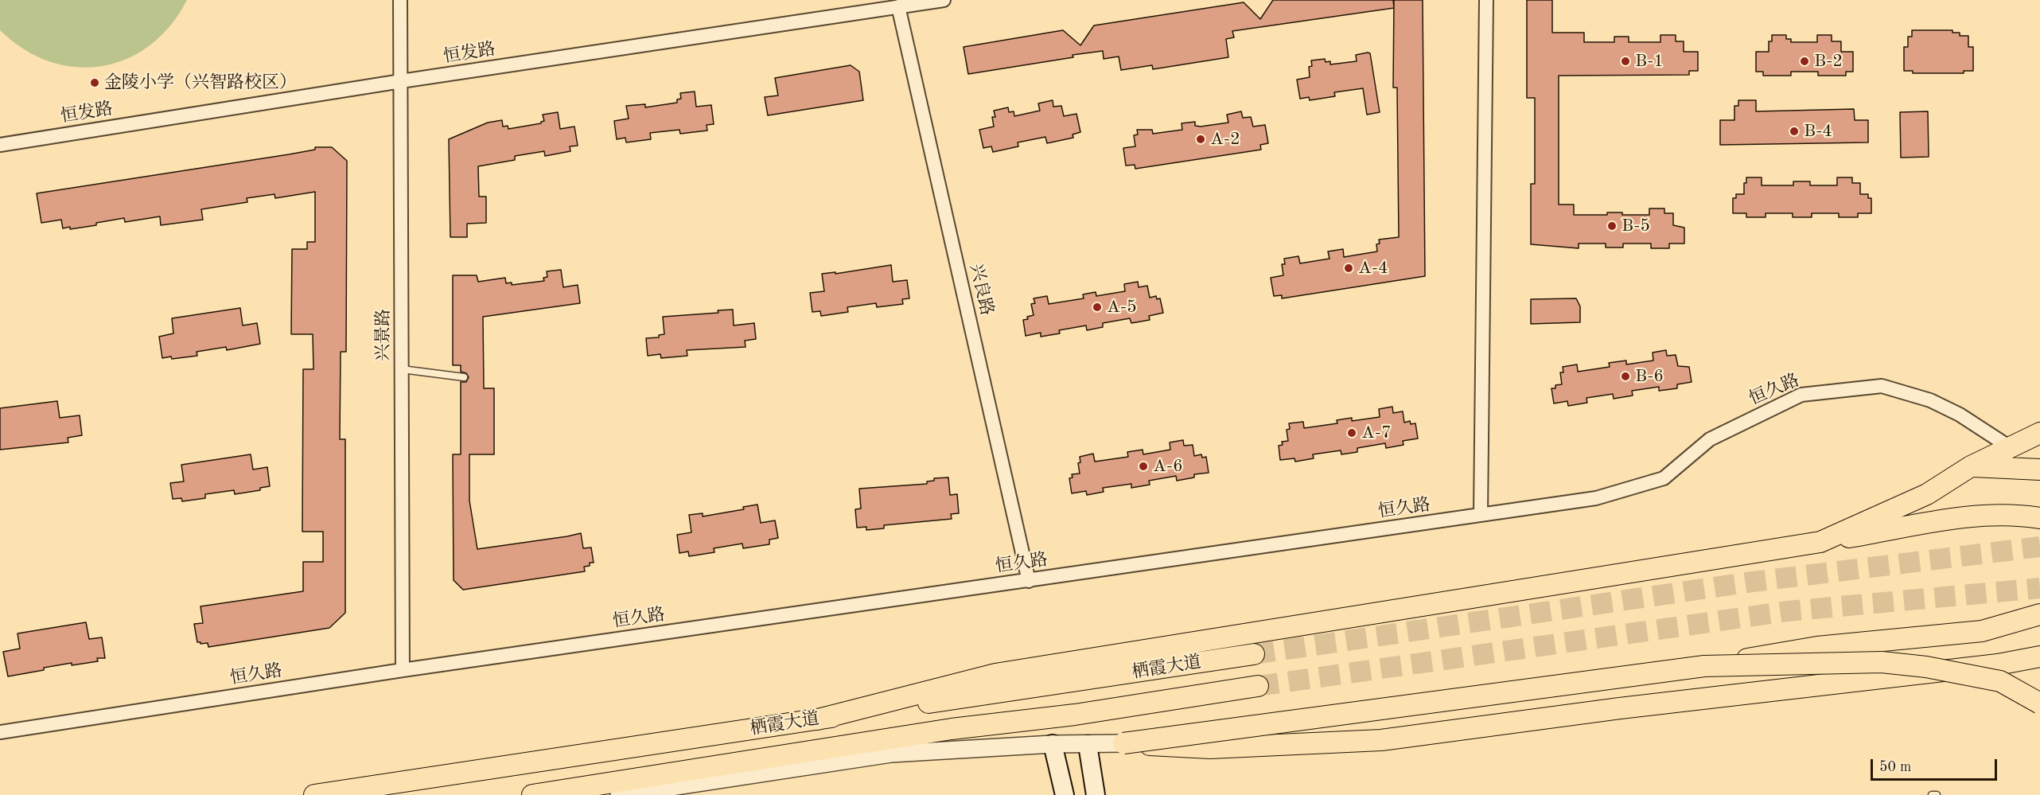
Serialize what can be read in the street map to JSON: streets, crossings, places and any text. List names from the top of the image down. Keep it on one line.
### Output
{"streets":{"main road":["栖霞大道"],"street":["恒发路","兴良路","兴景路","恒久路"]},"crossings":[["恒发路","兴良路"],["恒发路","兴景路"],["兴良路","恒久路"],["兴景路","恒久路"]],"places":["B-1","B-2","金陵小学（兴智路校区）","B-4","A-2","B-5","A-4","A-5","B-6","A-7","A-6"],"scale_bar":"50 m"}
